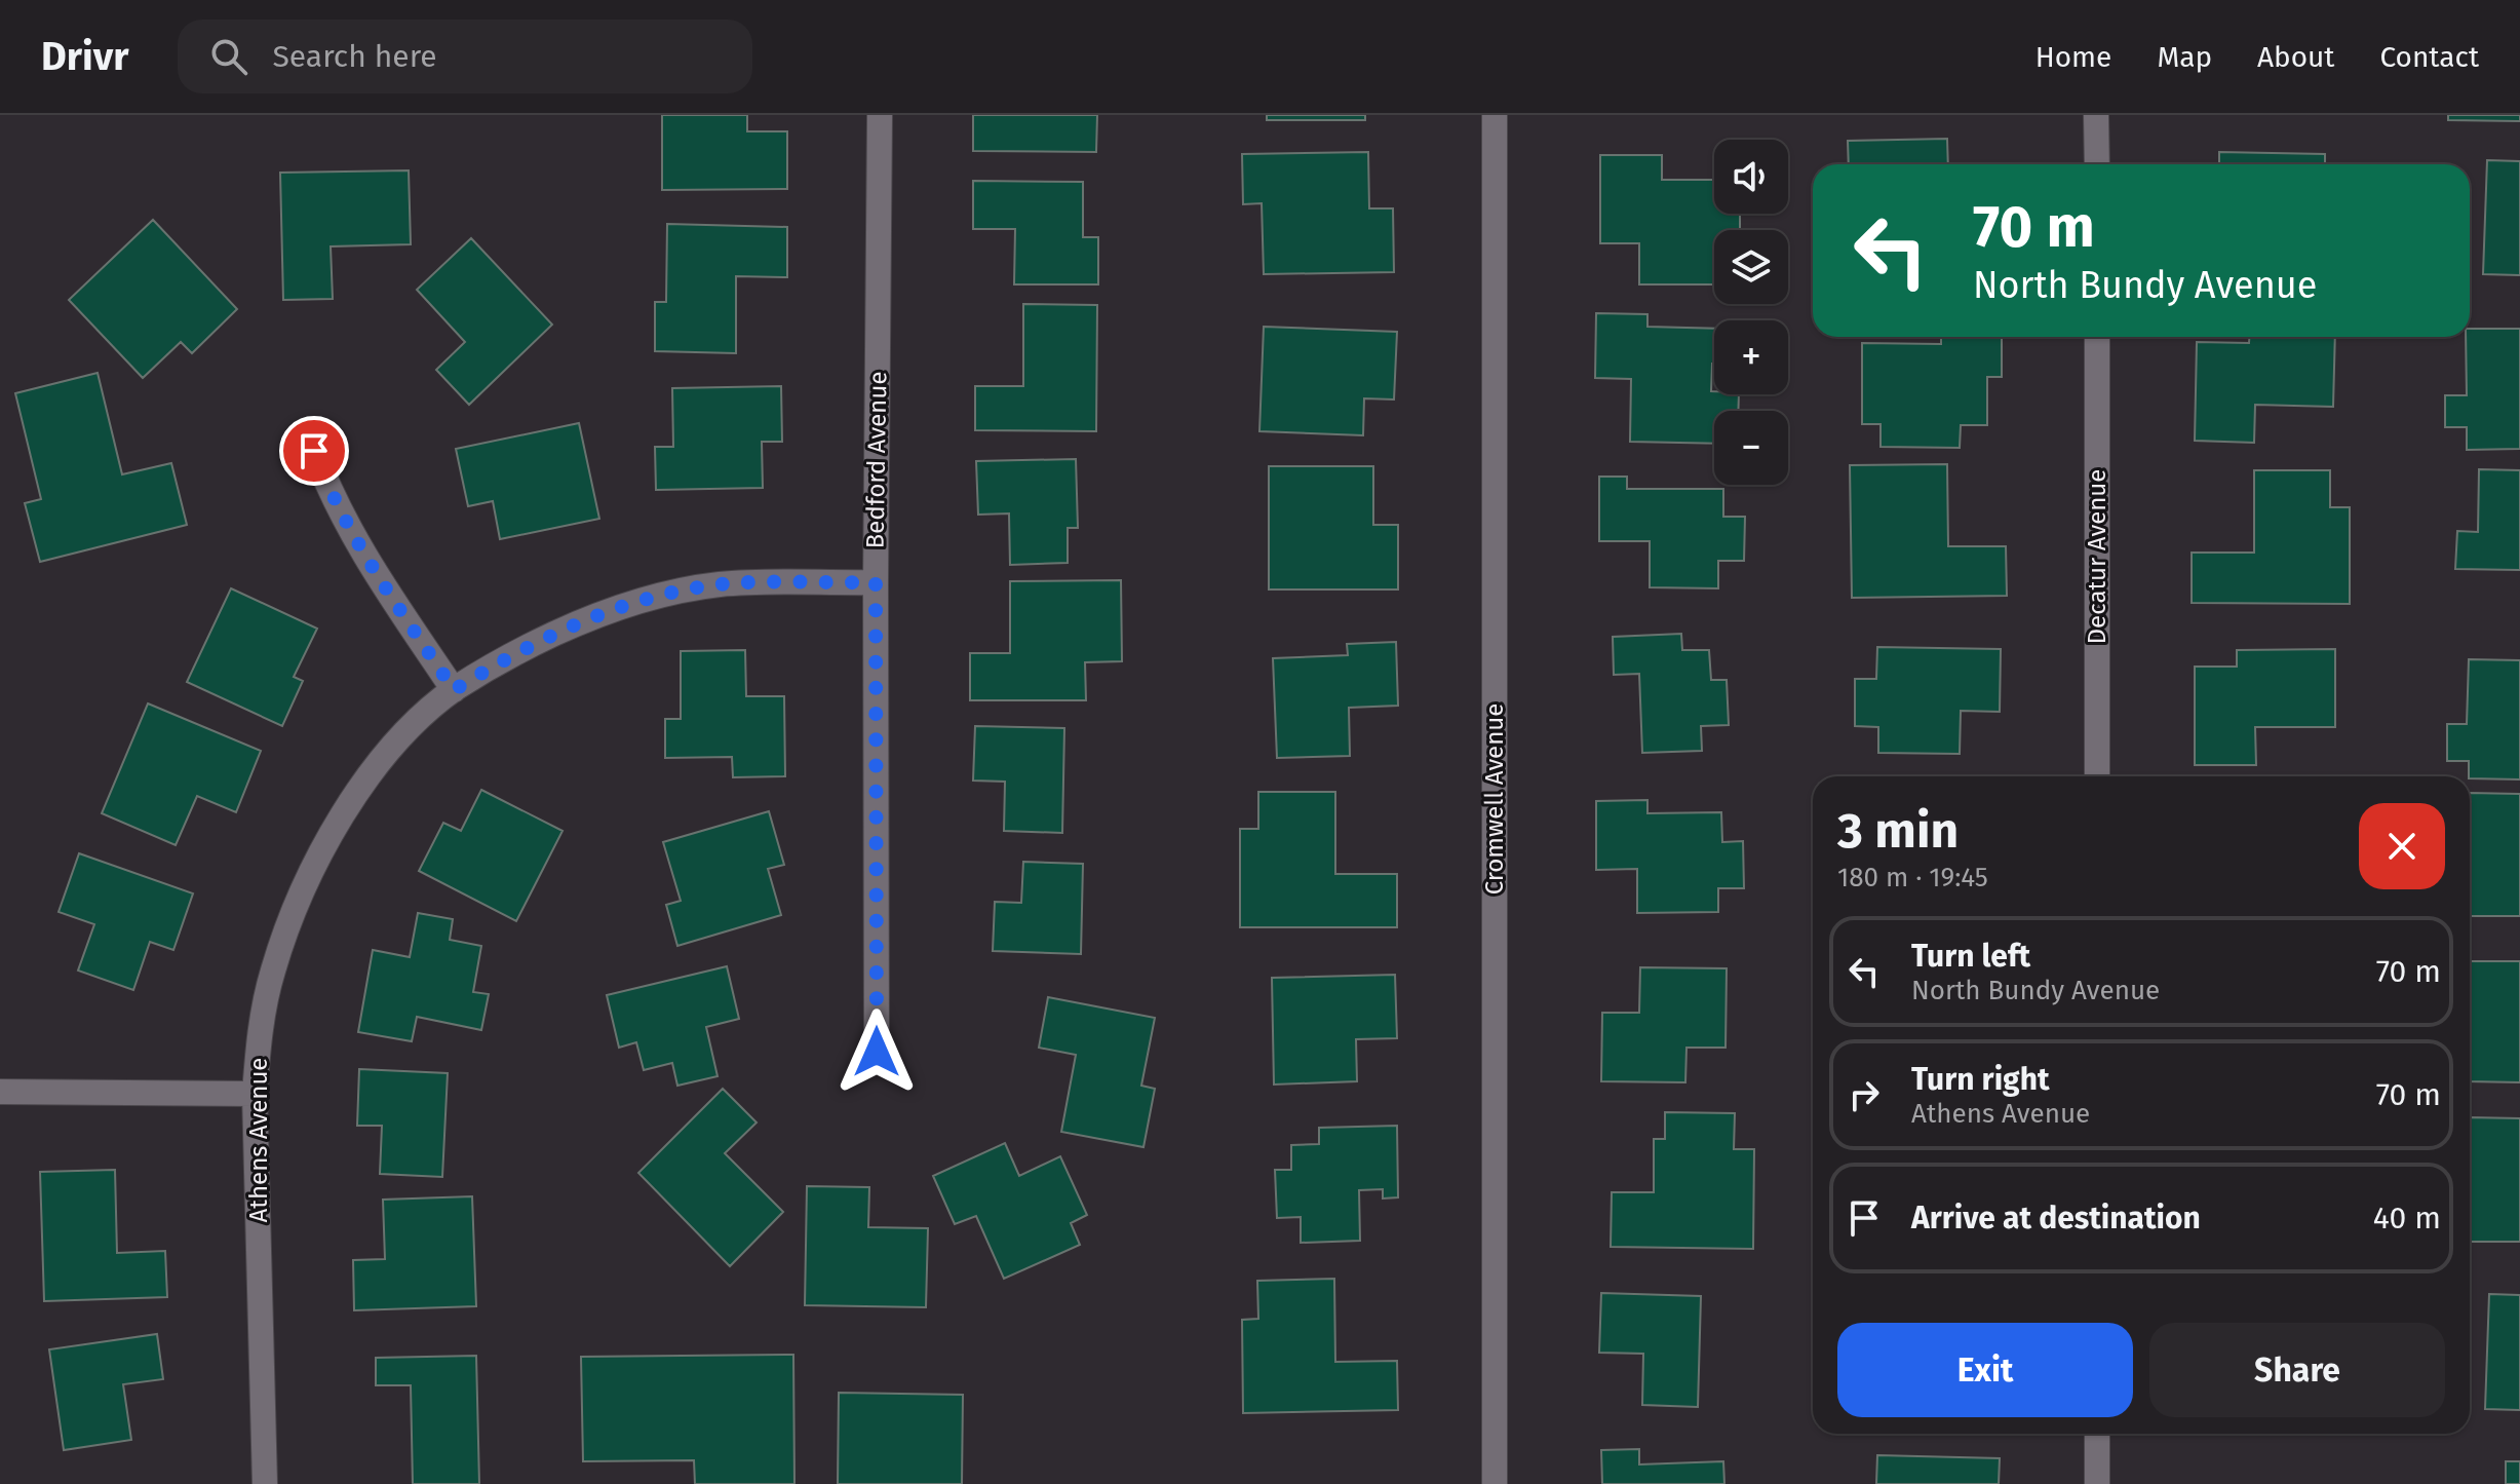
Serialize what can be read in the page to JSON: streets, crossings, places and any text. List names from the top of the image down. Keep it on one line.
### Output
{"streets":{"street":["Bedford Avenue","Decatur Avenue","Cromwell Avenue","Athens Avenue"]},"crossings":[["Bedford Avenue","Athens Avenue"]],"page":{"header":"Drivr","search":"Search here","nav":["Home","Map","About","Contact"],"map_buttons":["+","−"],"turn":["70 m","North Bundy Avenue"],"heading":["3 min","180 m · 19:45"],"list":[{"name":"Turn left","note":"North Bundy Avenue","value":"70 m"},{"name":"Turn right","note":"Athens Avenue","value":"70 m"},{"name":"Arrive at destination","value":"40 m"}],"buttons":["Exit","Share"]}}
